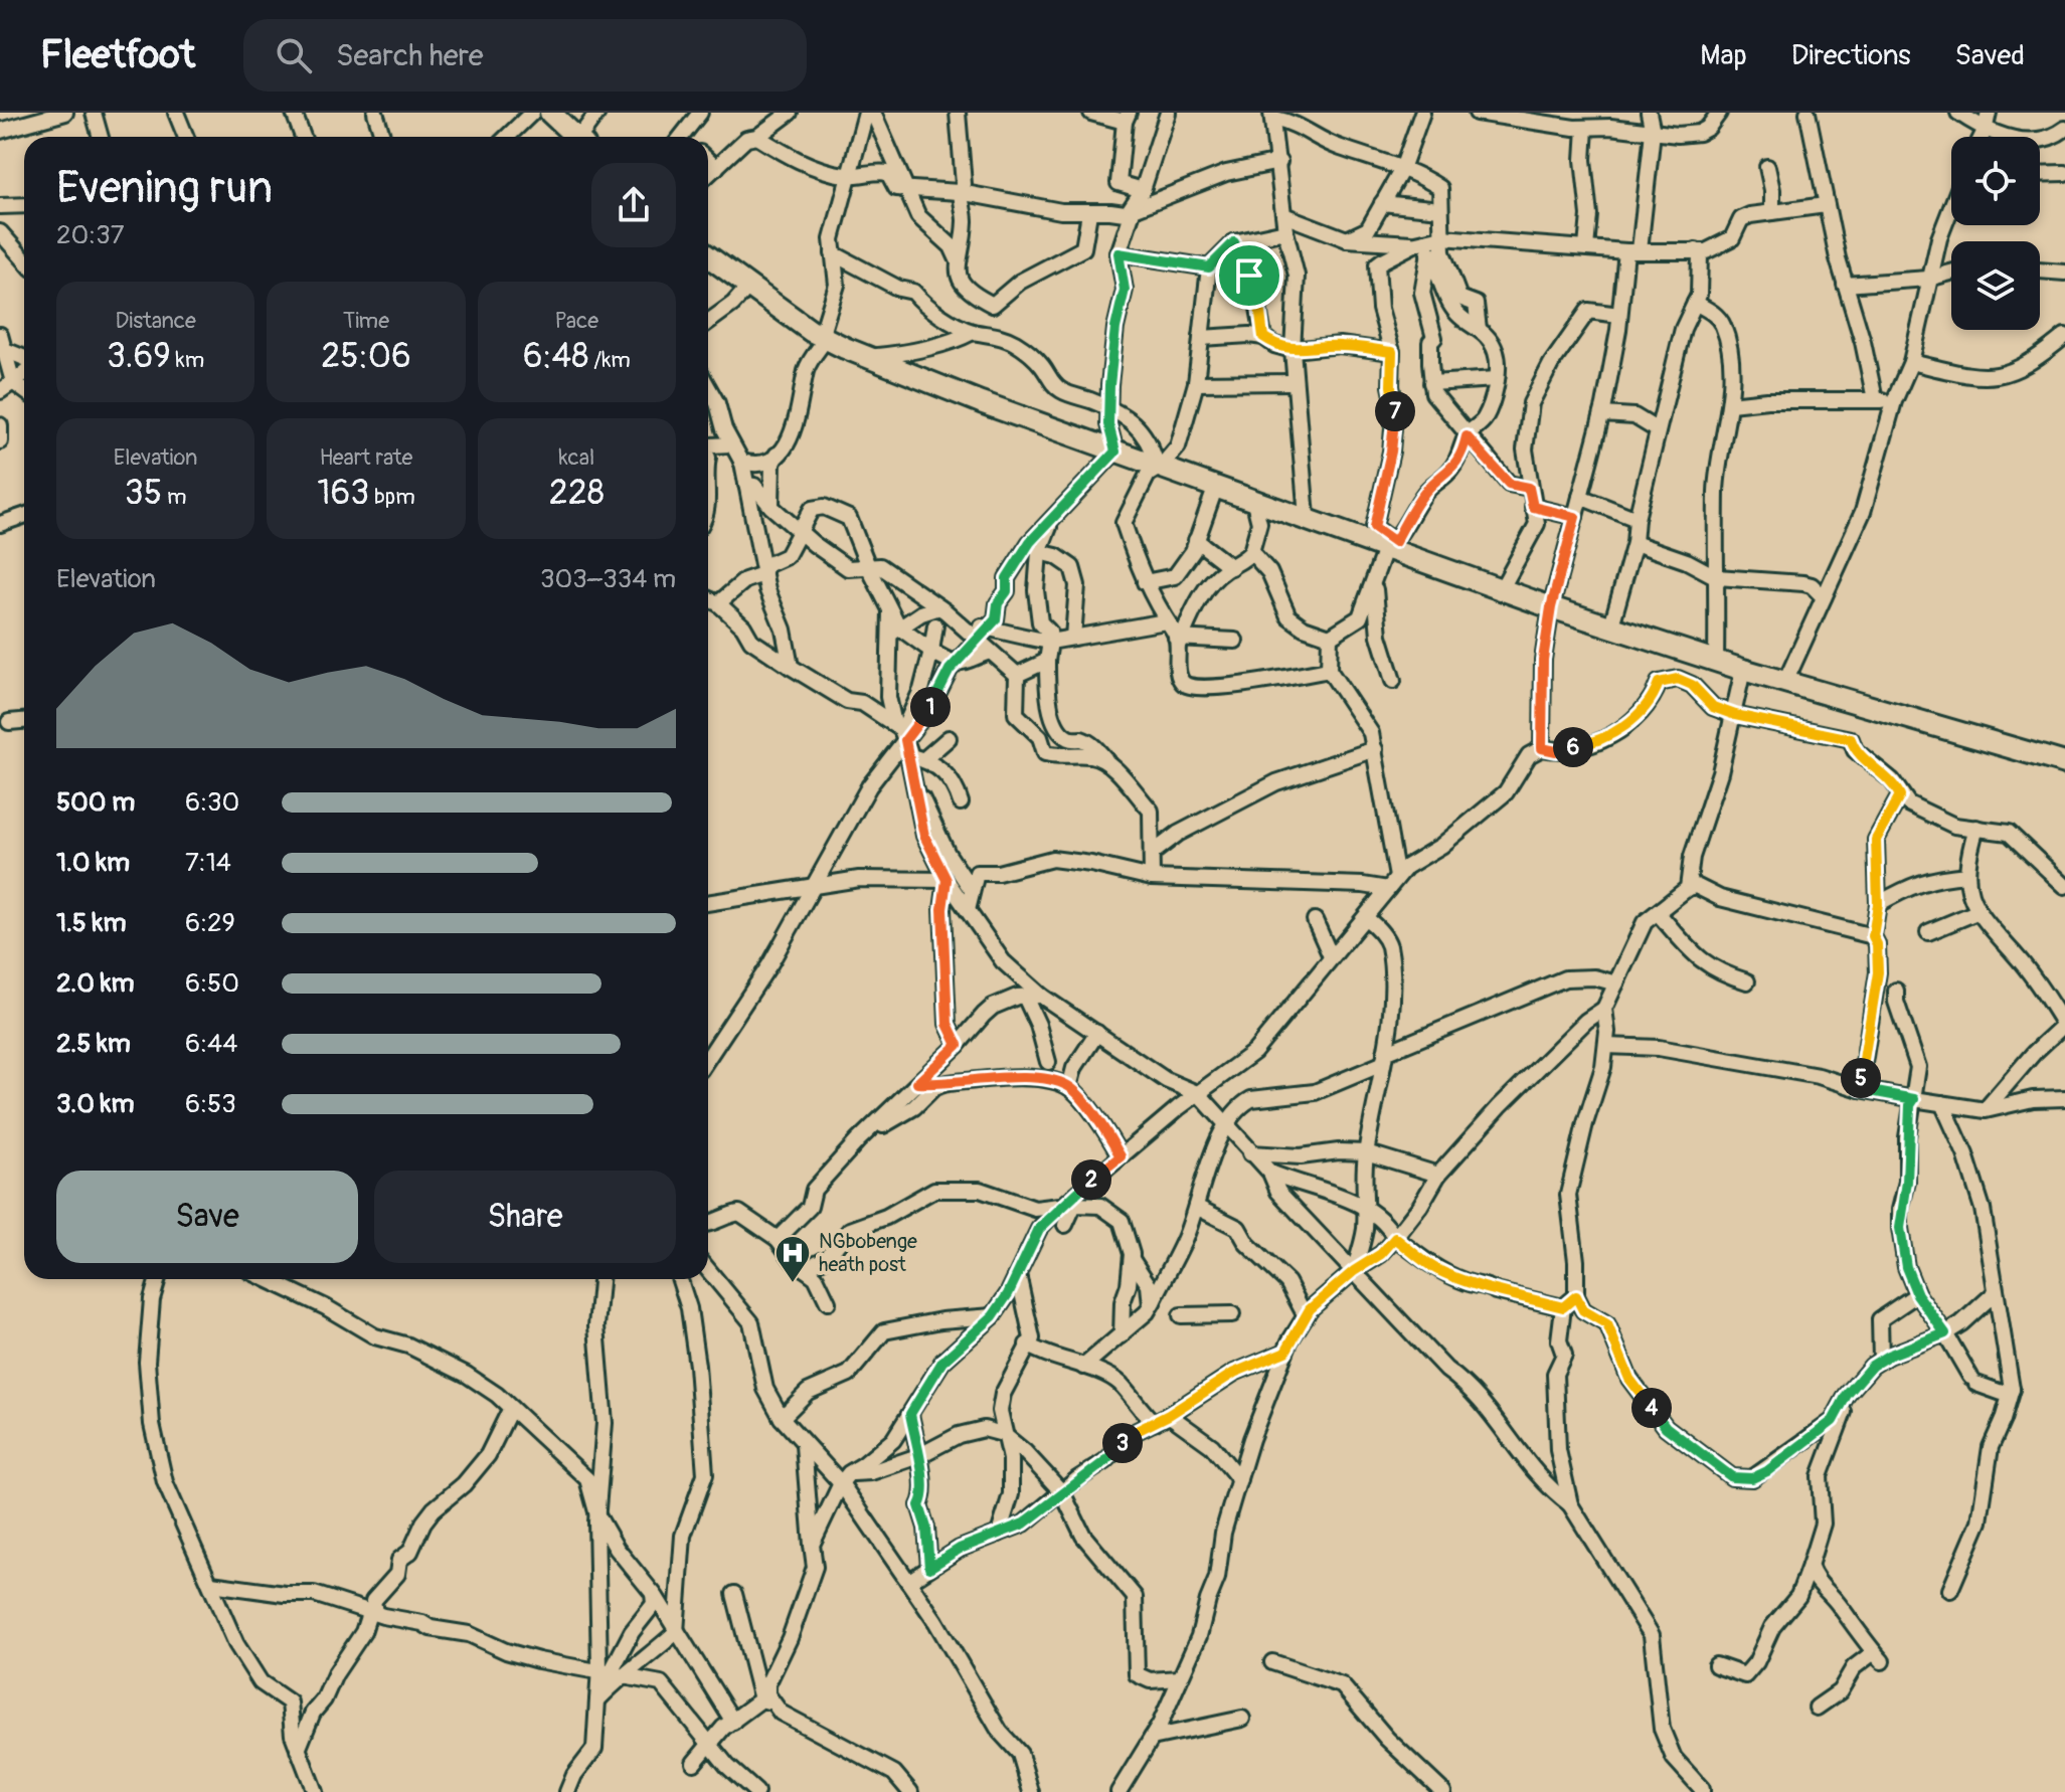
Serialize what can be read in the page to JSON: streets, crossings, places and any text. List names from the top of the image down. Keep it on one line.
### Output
{"places":{"hospital":["NGbobenge heath post"]},"page":{"header":"Fleetfoot","search":"Search here","nav":["Map","Directions","Saved"],"heading":["Evening run","20:37"],"stats":[["Distance","3.69 km"],["Time","25:06"],["Pace","6:48 /km"],["Elevation","35 m"],["Heart rate","163 bpm"],["kcal","228"]],"pins":["7","1","6","5","2","4","3"],"chart":["Elevation","303–334 m"],"list":[{"name":"500 m","note":"6:30"},{"name":"1.0 km","note":"7:14"},{"name":"1.5 km","note":"6:29"},{"name":"2.0 km","note":"6:50"},{"name":"2.5 km","note":"6:44"},{"name":"3.0 km","note":"6:53"}],"buttons":["Save","Share"]}}
